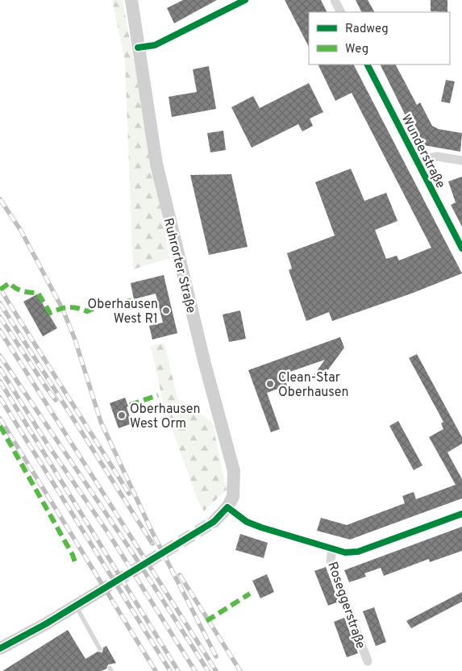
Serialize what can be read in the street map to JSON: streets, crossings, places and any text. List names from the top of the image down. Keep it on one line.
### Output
{"streets":{"main road":["Ruhrorter Straße"],"street":["Wunderstraße","Roseggerstraße"]},"places":["Oberhausen West R1","Clean-Star Oberhausen","Oberhausen West Orm"],"legend":["Radweg","Weg"]}
